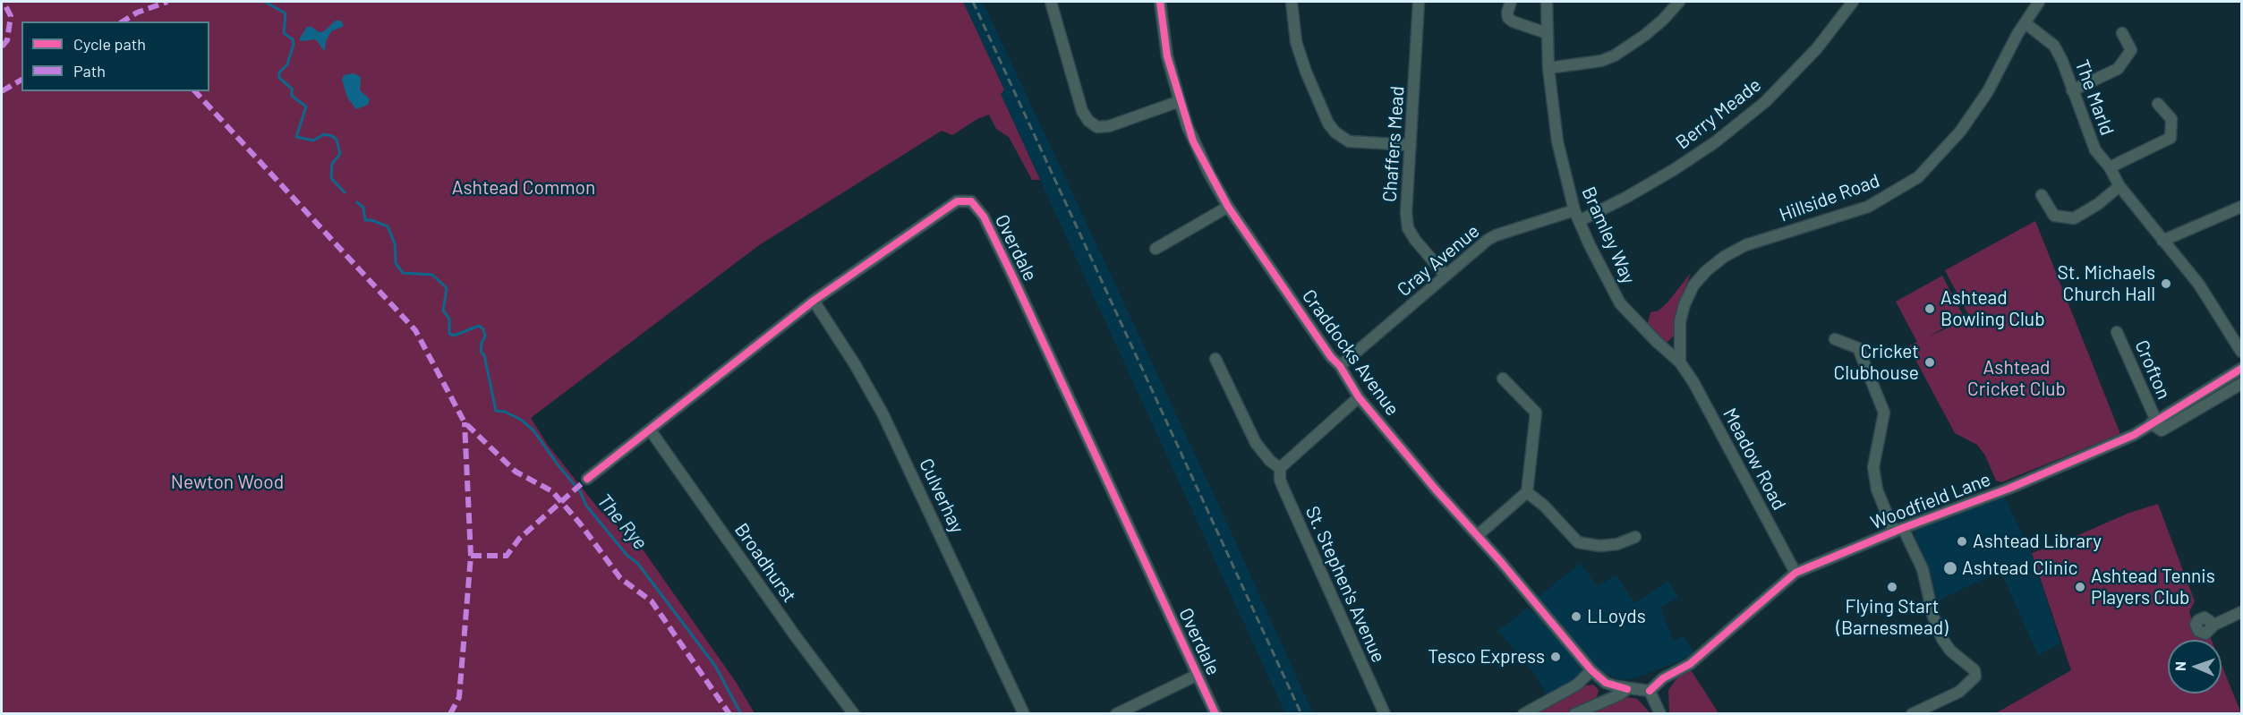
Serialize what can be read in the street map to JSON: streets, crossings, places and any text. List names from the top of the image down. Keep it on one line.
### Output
{"streets":{"street":["The Marld","Berry Meade","Chaffers Mead","Hillside Road","Bramley Way","Overdale","Cray Avenue","Craddocks Avenue","Crofton","Meadow Road","Culverhay","Woodfield Lane","Broadhurst","St. Stephen's Avenue"]},"crossings":[["The Marld","Hillside Road"],["Berry Meade","Bramley Way"],["Chaffers Mead","Cray Avenue"],["Hillside Road","Bramley Way"],["Hillside Road","Meadow Road"],["Bramley Way","Cray Avenue"],["Bramley Way","Meadow Road"],["Overdale","Culverhay"],["Overdale","Broadhurst"],["Cray Avenue","Craddocks Avenue"],["Crofton","Woodfield Lane"],["Meadow Road","Woodfield Lane"]],"water":["The Rye"],"parks":["Ashtead Common","Ashtead Cricket Club","Newton Wood"],"places":["St. Michaels Church Hall","Ashtead Bowling Club","Cricket Clubhouse","Ashtead Library","Ashtead Clinic","Flying Start (Barnesmead)","Ashtead Tennis Players Club","LLoyds","Tesco Express"],"legend":["Cycle path","Path"],"north":"left"}
